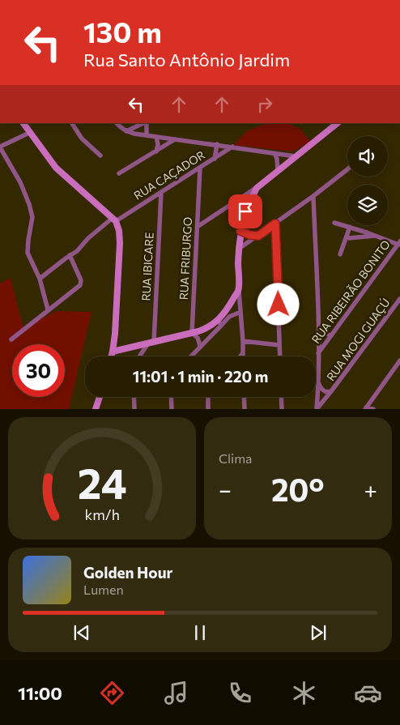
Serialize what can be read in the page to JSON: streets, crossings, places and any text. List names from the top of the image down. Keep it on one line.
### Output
{"streets":{"street":["RUA CAÇADOR","RUA FRIBURGO","RUA IBICARE","RUA RIBEIRÃO BONITO","RUA MOGI GUAÇÚ"]},"crossings":[["RUA CAÇADOR","RUA FRIBURGO"],["RUA CAÇADOR","RUA IBICARE"]],"page":{"turn":["130 m","Rua Santo Antônio Jardim"],"limit":"30","trip":"11:01 · 1 min · 220 m","tile":"Clima","heat":["−","20°","+"],"song":["Golden Hour","Lumen"],"tabs":"11:00","gauge":["24","km/h"]}}
